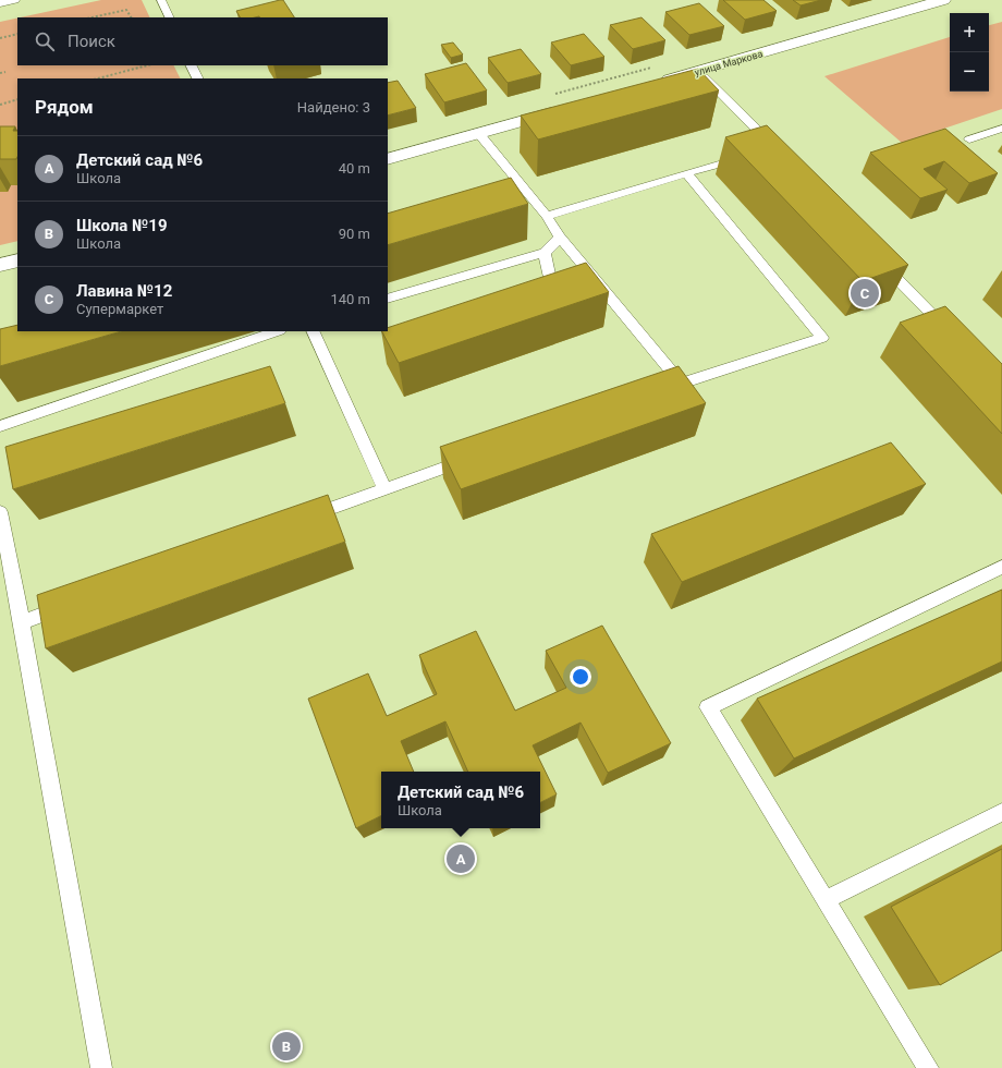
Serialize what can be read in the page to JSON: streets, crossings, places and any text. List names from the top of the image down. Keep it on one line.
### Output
{"streets":{"main road":["улица Маркова"]},"page":{"map_buttons":["+","−"],"search":"Поиск","heading":["Рядом","Найдено: 3"],"list":[{"mark":"A","name":"Детский сад №6","note":"Школа","value":"40 m"},{"mark":"B","name":"Школа №19","note":"Школа","value":"90 m"},{"mark":"C","name":"Лавина №12","note":"Супермаркет","value":"140 m"}],"pins":["C","A","B"],"popup":["Детский сад №6","Школа"]}}
